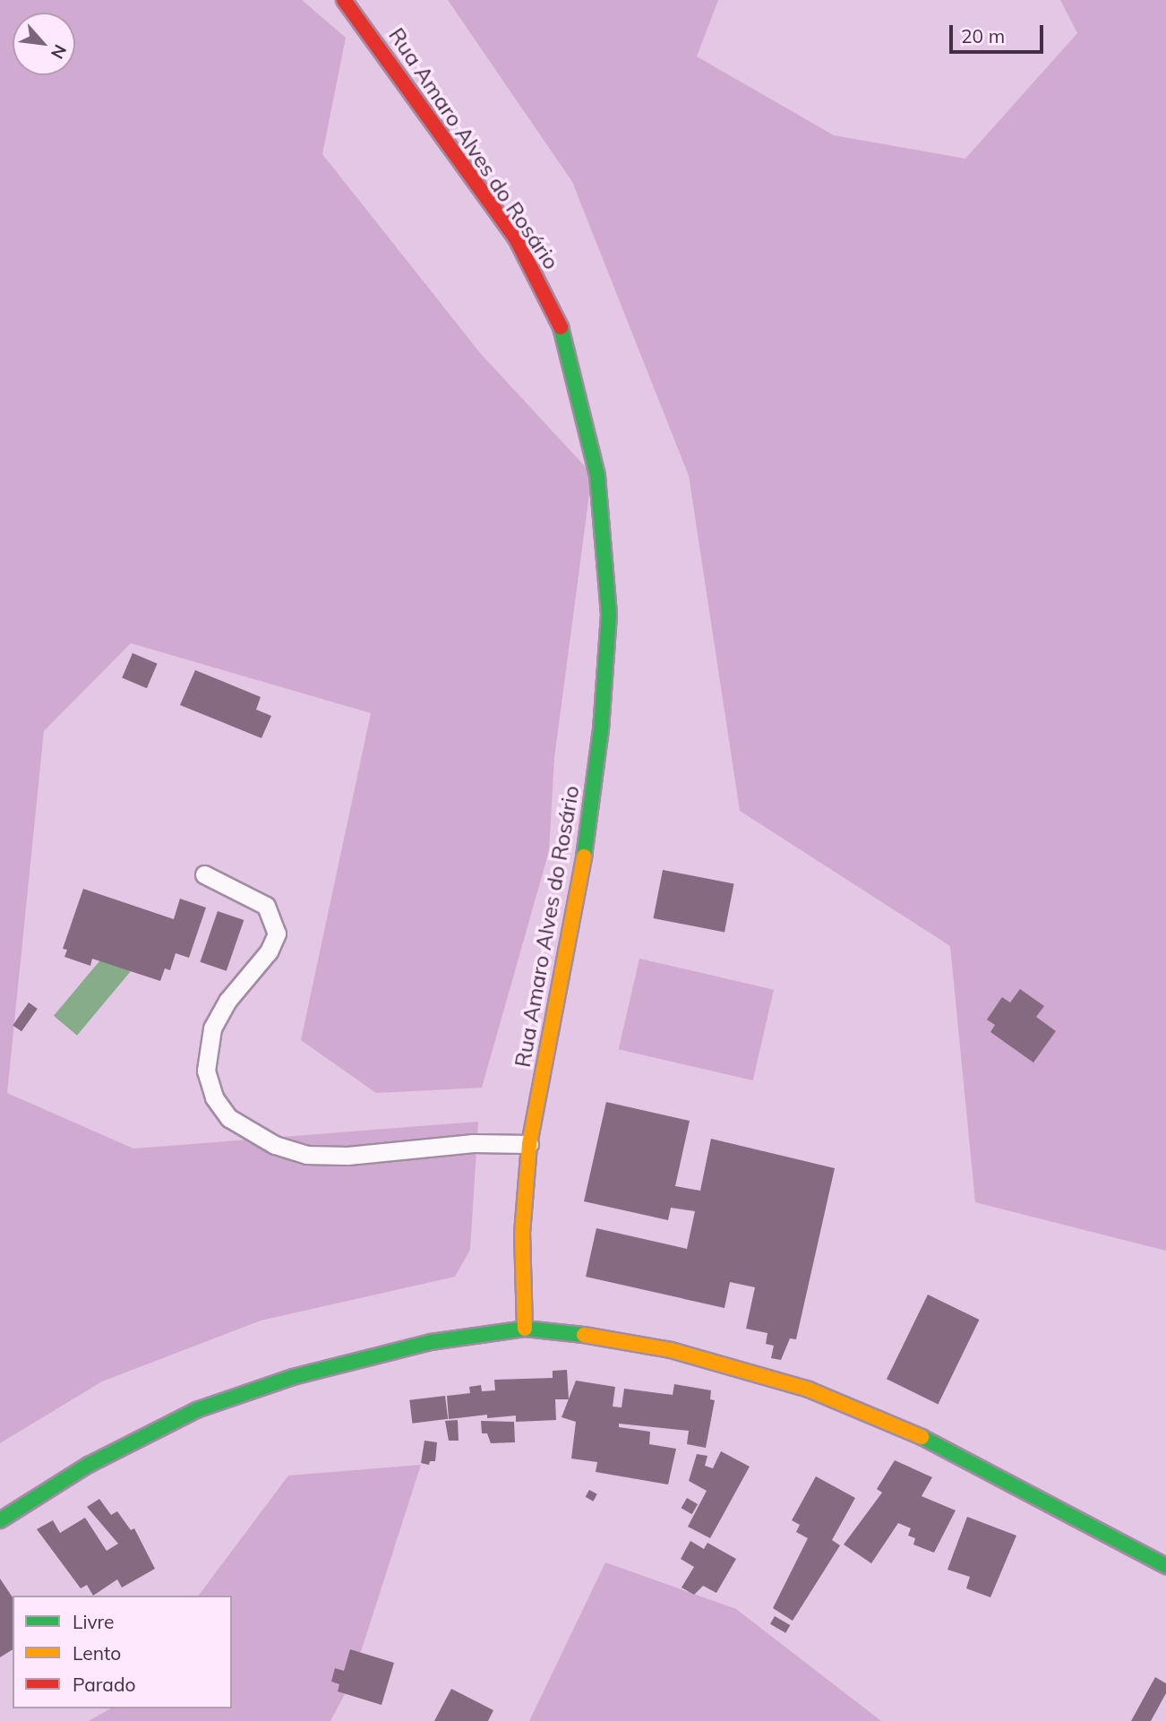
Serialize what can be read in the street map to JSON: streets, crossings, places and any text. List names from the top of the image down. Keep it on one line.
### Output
{"streets":{"street":["Rua Amaro Alves do Rosário"]},"legend":["Livre","Lento","Parado"],"scale_bar":"20 m","north":"bottom right"}
